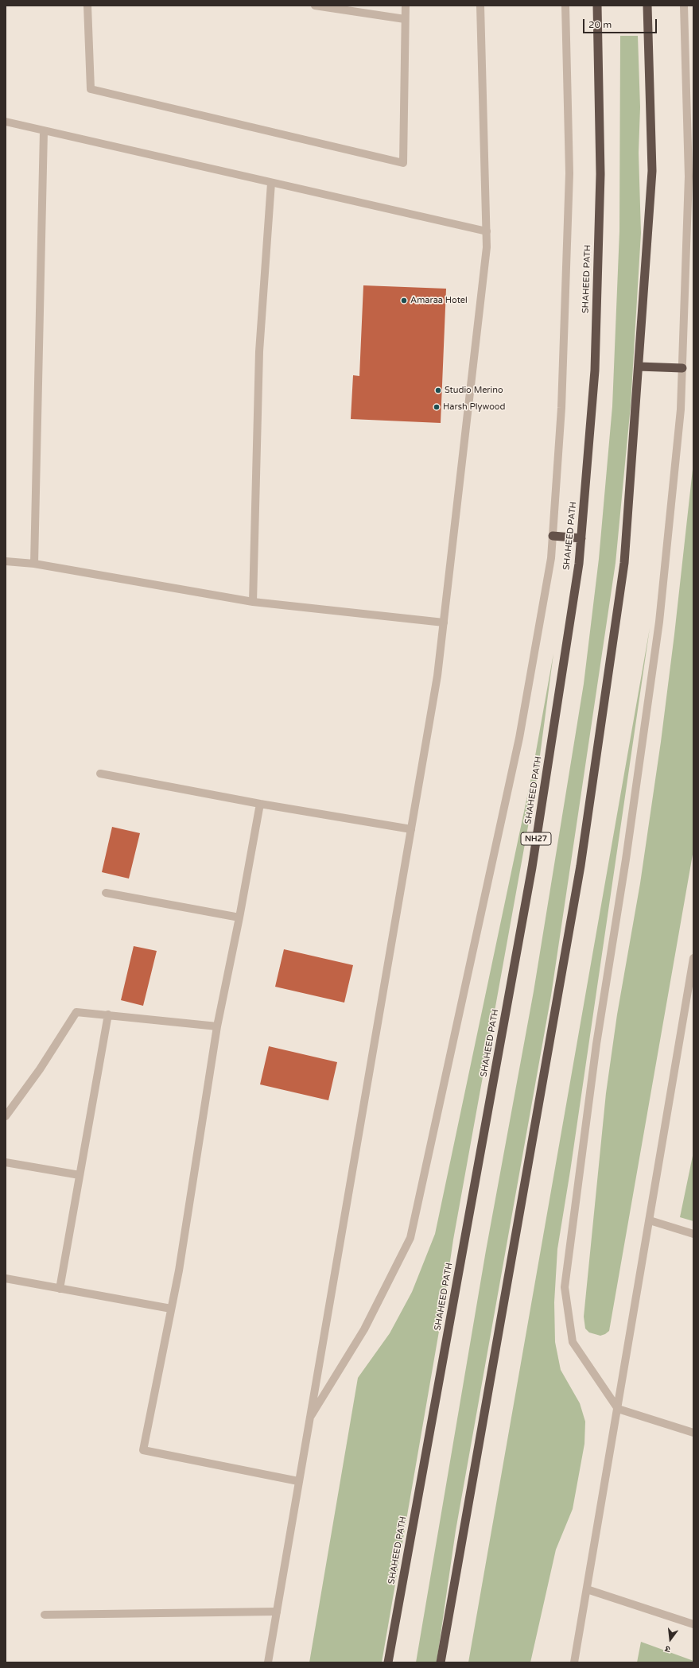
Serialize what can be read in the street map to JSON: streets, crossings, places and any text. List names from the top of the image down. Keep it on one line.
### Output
{"streets":{"highway":["SHAHEED PATH","NH27"]},"places":["Amaraa Hotel","Studio Merino","Harsh Plywood"],"scale_bar":"20 m","north":"bottom"}
